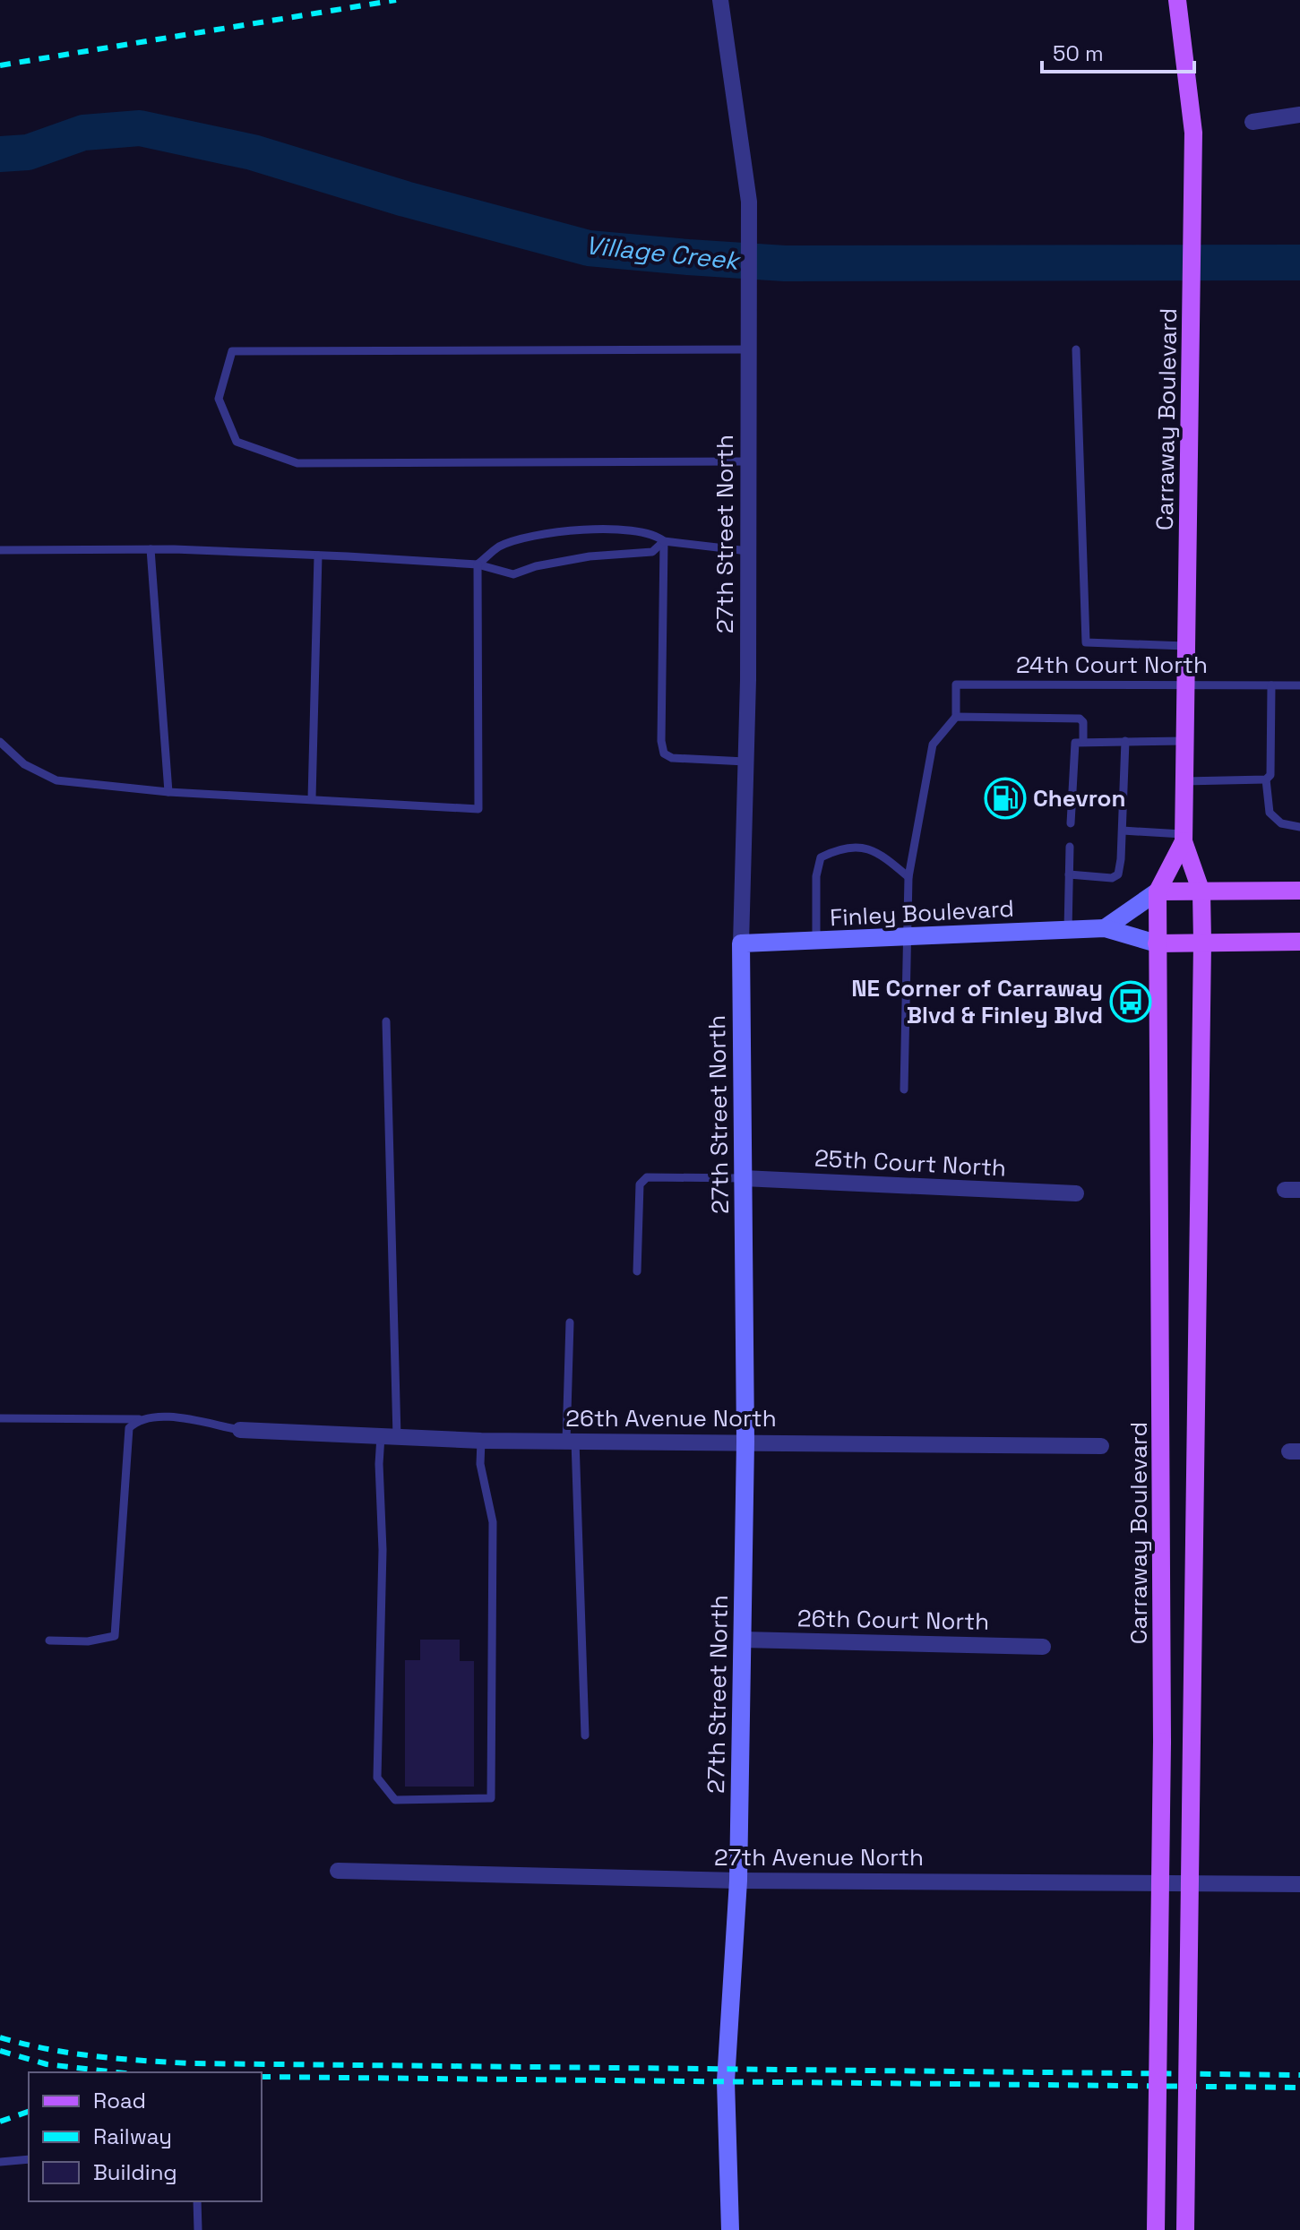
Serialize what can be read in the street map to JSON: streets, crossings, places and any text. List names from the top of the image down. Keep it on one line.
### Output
{"streets":{"main road":["Carraway Boulevard","Finley Boulevard"],"street":["27th Street North","25th Court North","26th Avenue North","26th Court North","27th Avenue North"],"lane":["24th Court North"]},"crossings":[["Carraway Boulevard","24th Court North"],["Carraway Boulevard","Finley Boulevard"],["27th Street North","Finley Boulevard"],["27th Street North","25th Court North"],["27th Street North","26th Avenue North"],["27th Street North","26th Court North"],["27th Street North","27th Avenue North"]],"water":["Village Creek"],"places":{"fuel station":["Chevron"],"bus stop":["NE Corner of Carraway Blvd & Finley Blvd"]},"legend":["Road","Railway","Building"],"scale_bar":"50 m"}
